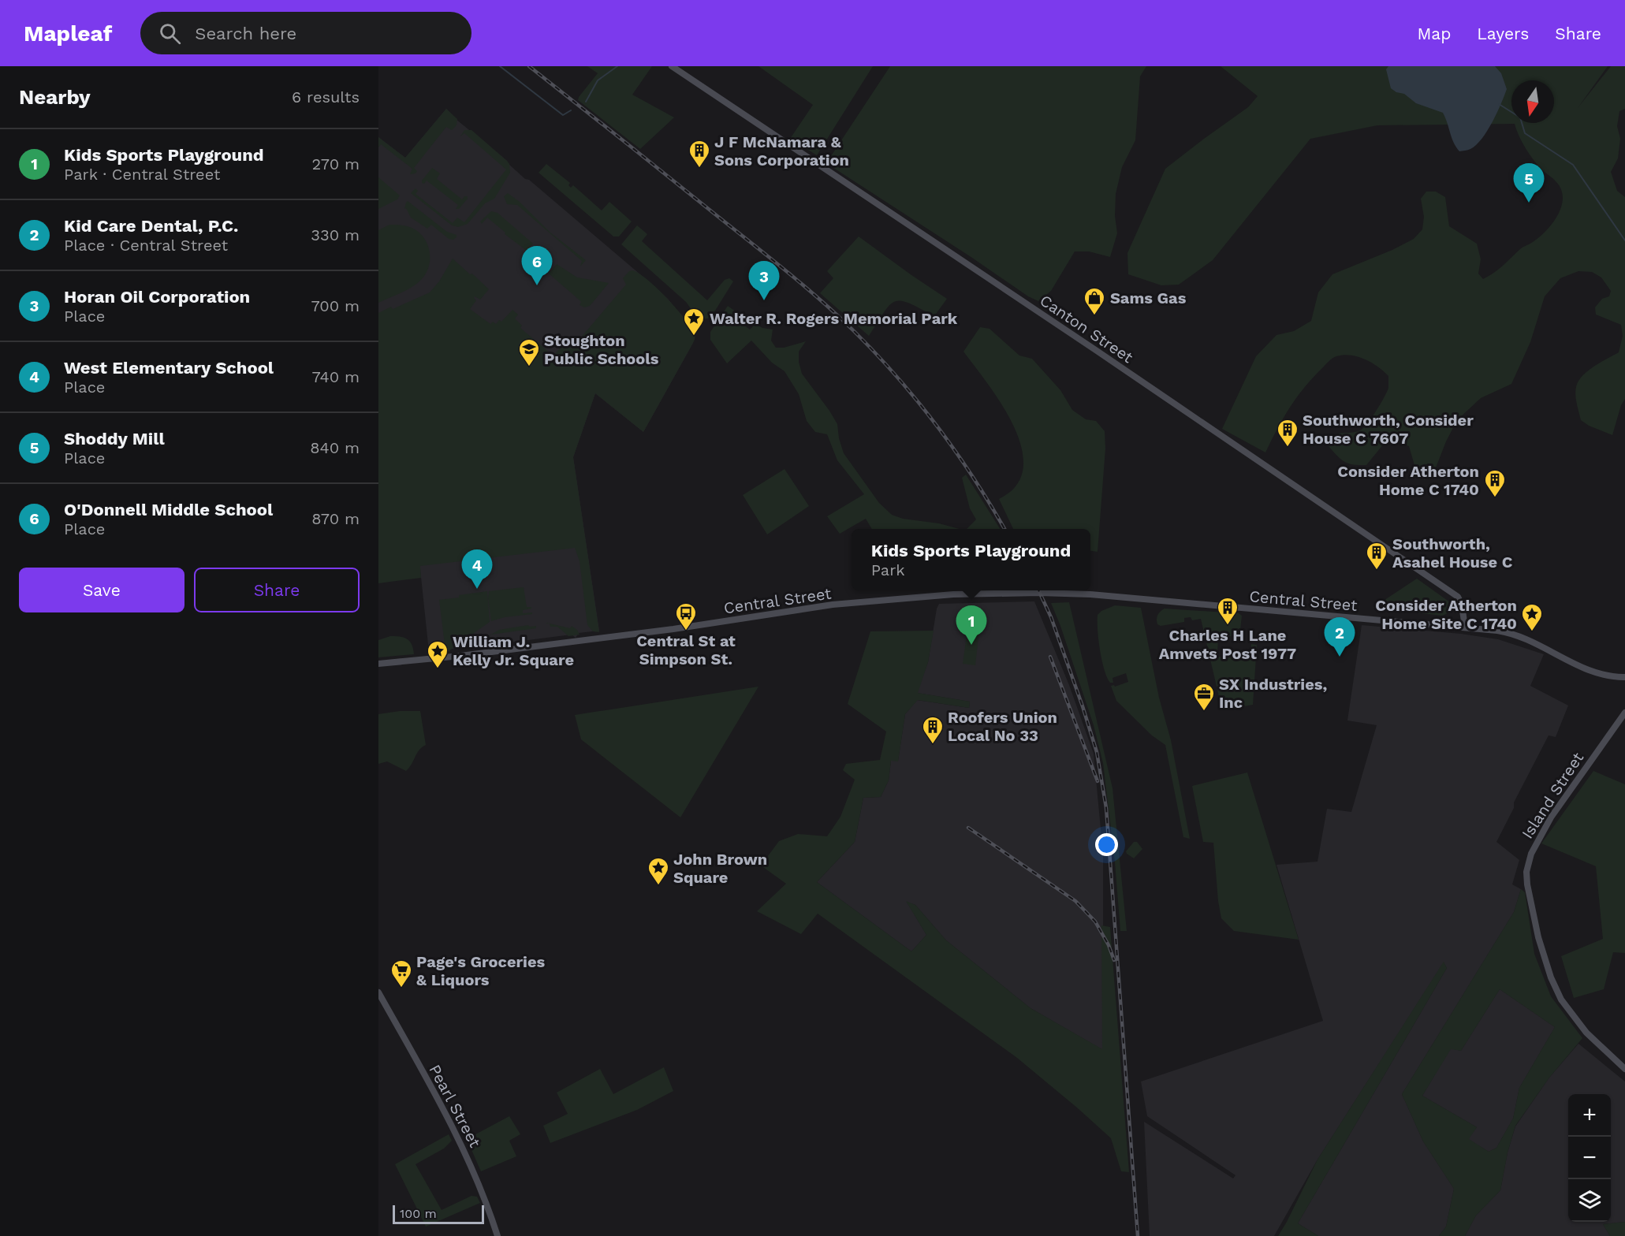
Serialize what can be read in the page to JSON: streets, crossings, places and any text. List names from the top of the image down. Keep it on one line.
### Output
{"streets":{"main road":["Canton Street","Central Street","Island Street","Pearl Street"]},"crossings":[["Canton Street","Central Street"]],"places":{"building":["J F McNamara & Sons Corporation","Southworth, Consider House C 7607","Consider Atherton Home C 1740","Southworth, Asahel House C","Charles H Lane Amvets Post 1977","Roofers Union Local No 33"],"shop":["Sams Gas"],"place":["Walter R. Rogers Memorial Park","Consider Atherton Home Site C 1740","William J. Kelly Jr. Square","John Brown Square"],"school or university":["Stoughton Public Schools"],"bus stop":["Central St at Simpson St."],"office":["SX Industries, Inc"],"supermarket":["Page's Groceries & Liquors"]},"scale_bar":"100 m","north":"bottom","page":{"header":"Mapleaf","search":"Search here","nav":["Map","Layers","Share"],"heading":["Nearby","6 results"],"list":[{"mark":"1","name":"Kids Sports Playground","note":"Park · Central Street","value":"270 m"},{"mark":"2","name":"Kid Care Dental, P.C.","note":"Place · Central Street","value":"330 m"},{"mark":"3","name":"Horan Oil Corporation","note":"Place","value":"700 m"},{"mark":"4","name":"West Elementary School","note":"Place","value":"740 m"},{"mark":"5","name":"Shoddy Mill","note":"Place","value":"840 m"},{"mark":"6","name":"O'Donnell Middle School","note":"Place","value":"870 m"}],"pins":["5","6","3","4","1","2"],"popup":["Kids Sports Playground","Park"],"buttons":["Save","Share"],"map_buttons":["+","−"],"scale":"100 m"}}
